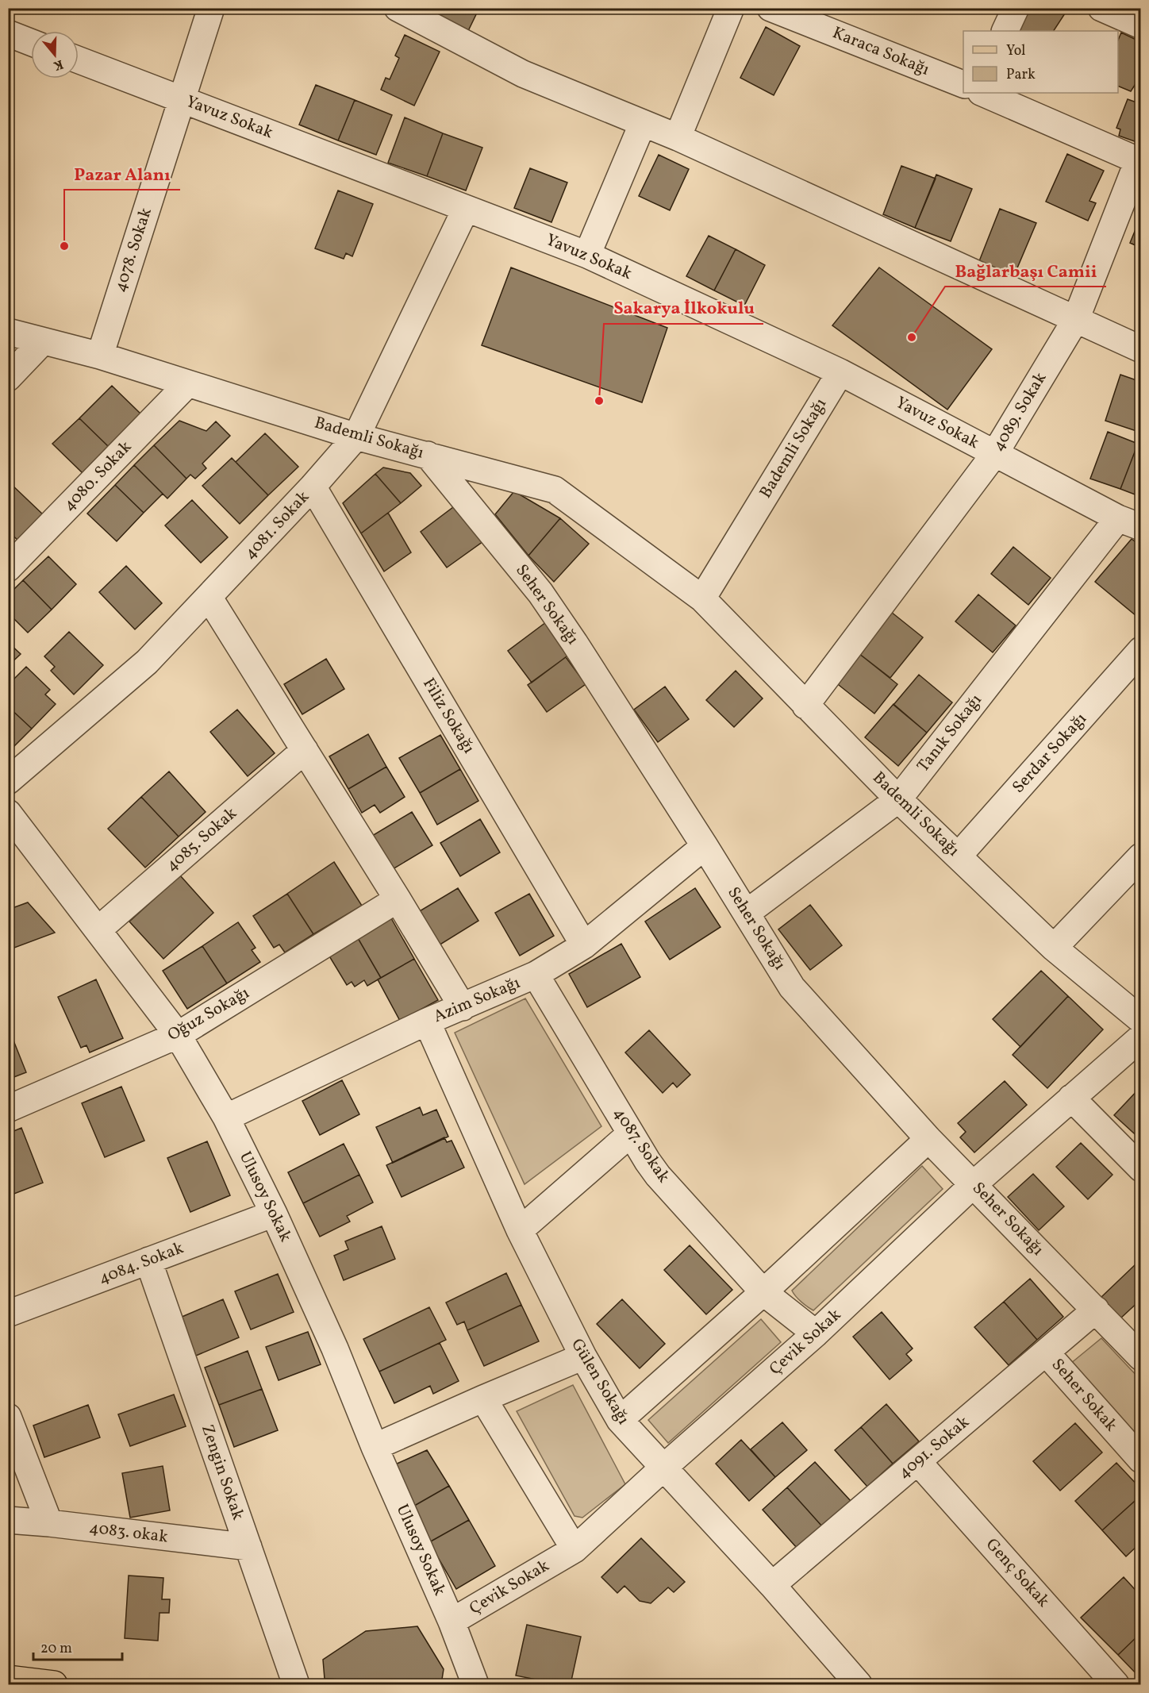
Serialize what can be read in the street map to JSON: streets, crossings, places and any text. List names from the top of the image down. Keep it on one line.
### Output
{"streets":{"street":["Karaca Sokağı","Yavuz Sokak","4078. Sokak","4089. Sokak","Bademli Sokağı","4080. Sokak","4081. Sokak","Seher Sokağı","Filiz Sokağı","Tanık Sokağı","Serdar Sokağı","4085. Sokak","Azim Sokağı","Oğuz Sokağı","4087. Sokak","Ulusoy Sokak","4084. Sokak","Çevik Sokak","Gülen Sokağı","Seher Sokak","4091. Sokak","Zengin Sokak","4083. okak","Genç Sokak"]},"crossings":[["Yavuz Sokak","4078. Sokak"],["Yavuz Sokak","4089. Sokak"],["Yavuz Sokak","Bademli Sokağı"],["Yavuz Sokak","4081. Sokak"],["Yavuz Sokak","Tanık Sokağı"],["4078. Sokak","Bademli Sokağı"],["4089. Sokak","Bademli Sokağı"],["Bademli Sokağı","4080. Sokak"],["Bademli Sokağı","4081. Sokak"],["Bademli Sokağı","Seher Sokağı"],["Bademli Sokağı","Tanık Sokağı"],["Bademli Sokağı","Serdar Sokağı"],["4081. Sokak","Filiz Sokağı"],["Seher Sokağı","Tanık Sokağı"],["Seher Sokağı","Azim Sokağı"],["Seher Sokağı","Çevik Sokak"],["Seher Sokağı","4091. Sokak"],["Filiz Sokağı","Azim Sokağı"],["4085. Sokak","Ulusoy Sokak"],["Azim Sokağı","4087. Sokak"],["Azim Sokağı","Ulusoy Sokak"],["Azim Sokağı","Gülen Sokağı"],["Oğuz Sokağı","Ulusoy Sokak"],["4087. Sokak","Çevik Sokak"],["Ulusoy Sokak","4084. Sokak"],["Ulusoy Sokak","Çevik Sokak"],["4084. Sokak","Zengin Sokak"],["Çevik Sokak","Gülen Sokağı"],["Gülen Sokağı","4091. Sokak"],["Seher Sokak","4091. Sokak"],["4091. Sokak","Genç Sokak"],["Zengin Sokak","4083. okak"]],"places":["Pazar Alanı","Bağlarbaşı Camii","Sakarya İlkokulu"],"legend":["Yol","Park"],"scale_bar":"20 m","north":"bottom"}
